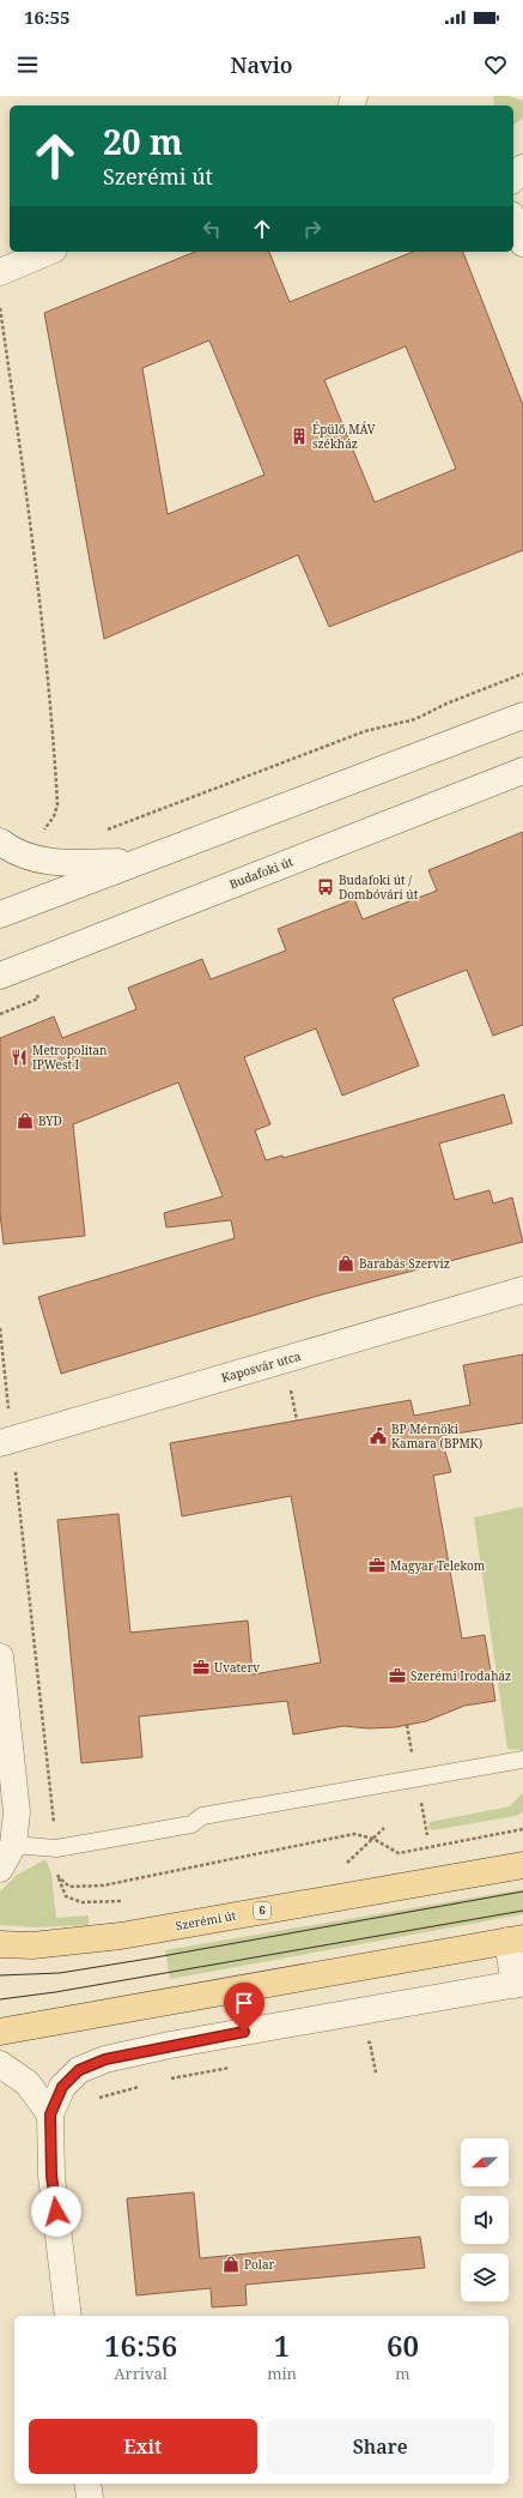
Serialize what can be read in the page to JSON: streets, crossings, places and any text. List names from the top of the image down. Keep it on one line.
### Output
{"streets":{"main road":["6","Szerémi út"],"street":["Budafoki út","Kaposvár utca"]},"places":{"building":["Épülő MÁV székház"],"bus stop":["Budafoki út / Dombóvári út"],"restaurant":["Metropolitan IPWest I"],"shop":["BYD","Barabás Szerviz","Polar"],"public building":["BP Mérnöki Kamara (BPMK)"],"office":["Magyar Telekom","Uvaterv","Szerémi Irodaház"]},"north":"left","page":{"status":"16:55","header":"Navio","turn":["20 m","Szerémi út"],"eta":["16:56","Arrival","1","min","60","m"],"buttons":["Exit","Share"]}}
